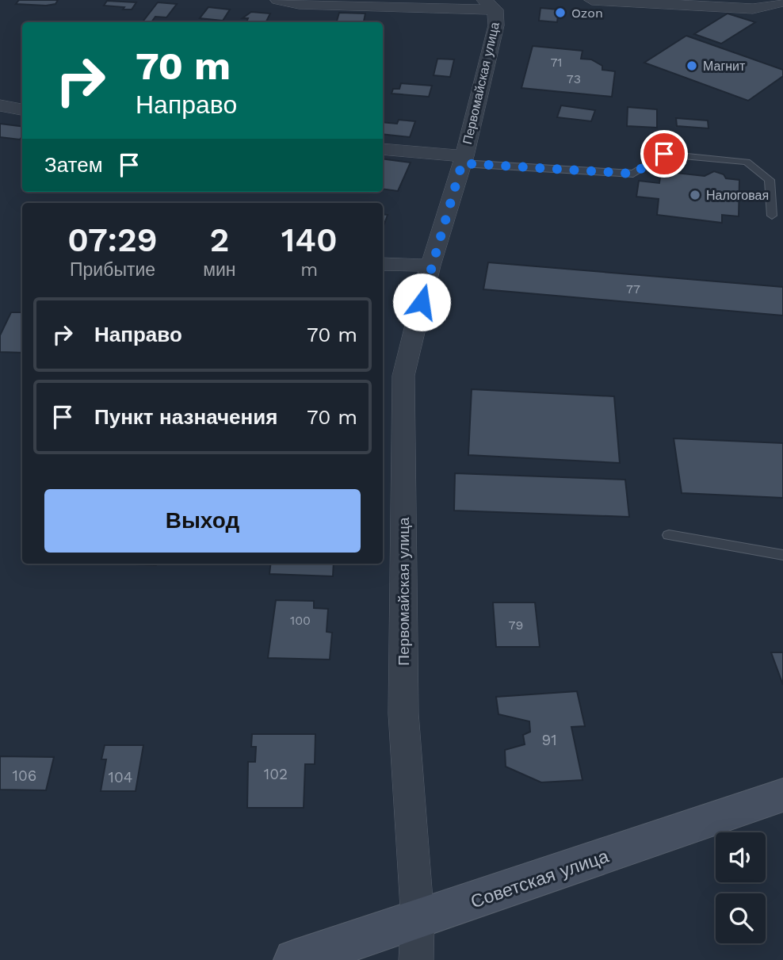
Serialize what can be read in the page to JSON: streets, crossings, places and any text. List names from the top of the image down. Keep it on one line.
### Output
{"streets":{"main road":["Советская улица"],"street":["Первомайская улица"]},"crossings":[["Первомайская улица","Советская улица"]],"places":["Ozon","Магнит","Налоговая"],"house_numbers":["71","73","77","100","79","91","102","106","104"],"page":{"turn":["70 m","Направо"],"then":"Затем","eta":["07:29","Прибытие","2","мин","140","m"],"list":[{"name":"Направо","value":"70 m"},{"name":"Пункт назначения","value":"70 m"}],"buttons":"Выход"}}
